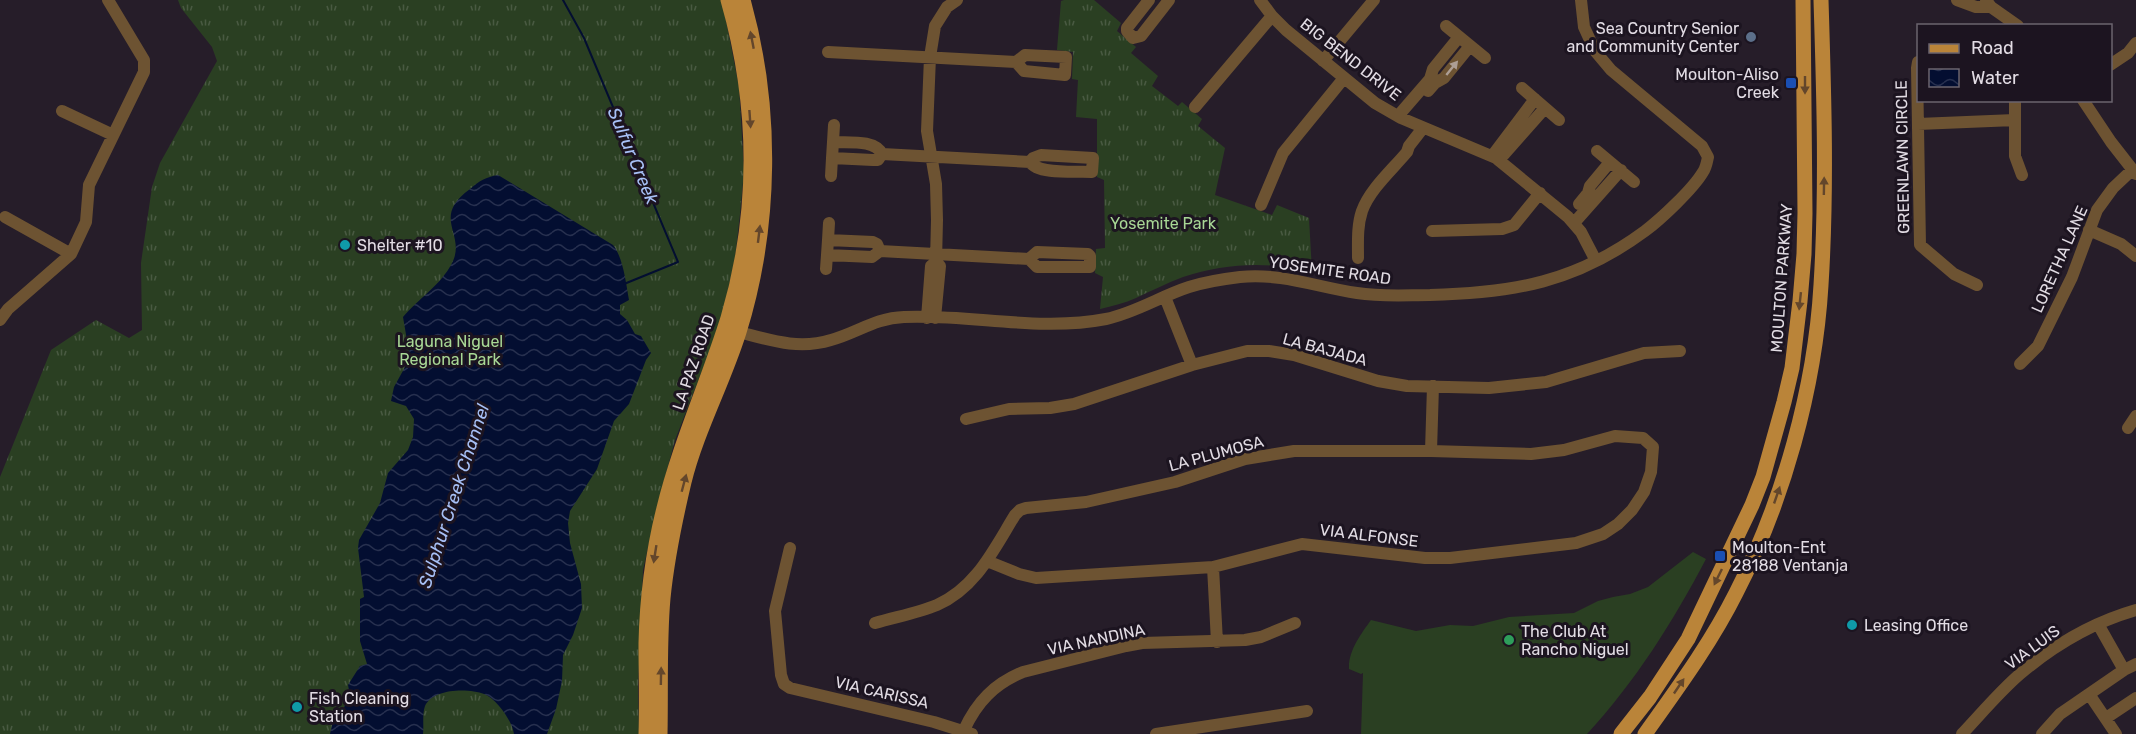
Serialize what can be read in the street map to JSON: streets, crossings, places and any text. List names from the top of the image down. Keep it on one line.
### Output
{"streets":{"main road":["MOULTON PARKWAY","LA PAZ ROAD"],"street":["BIG BEND DRIVE","GREENLAWN CIRCLE","LORETHA LANE","YOSEMITE ROAD","LA BAJADA","LA PLUMOSA","VIA ALFONSE","VIA NANDINA","VIA LUIS","VIA CARISSA"]},"crossings":[["BIG BEND DRIVE","YOSEMITE ROAD"],["YOSEMITE ROAD","LA PAZ ROAD"],["LA PLUMOSA","VIA ALFONSE"],["VIA NANDINA","VIA CARISSA"]],"water":["Sulfur Creek","Sulphur Creek Channel"],"parks":["Yosemite Park","Laguna Niguel Regional Park"],"places":{"other":["Sea Country Senior and Community Center","Shelter #10","Leasing Office","The Club At Rancho Niguel","Fish Cleaning Station"],"transit":["Moulton-Aliso Creek","Moulton-Ent 28188 Ventanja"]},"legend":["Road","Water"]}
